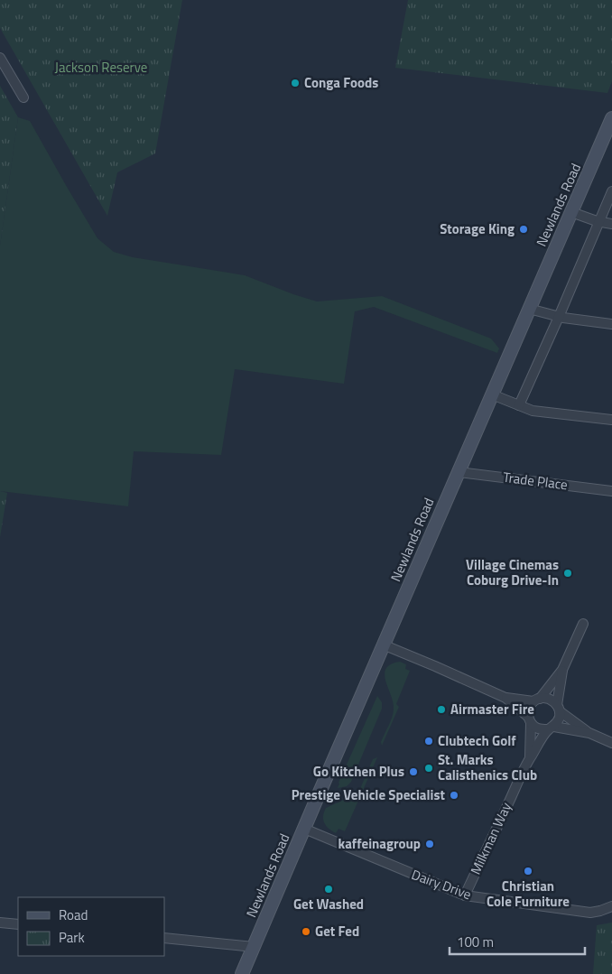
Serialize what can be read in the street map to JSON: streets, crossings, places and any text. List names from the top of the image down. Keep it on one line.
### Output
{"streets":{"street":["Newlands Road","Trade Place","Milkman Way","Dairy Drive"]},"crossings":[["Newlands Road","Trade Place"],["Newlands Road","Dairy Drive"],["Milkman Way","Dairy Drive"]],"parks":["Jackson Reserve"],"places":["Conga Foods","Storage King","Village Cinemas Coburg Drive-In","Airmaster Fire","Clubtech Golf","St. Marks Calisthenics Club","Go Kitchen Plus","Prestige Vehicle Specialist","kaffeinagroup","Christian Cole Furniture","Get Washed","Get Fed"],"legend":["Road","Park"],"scale_bar":"100 m"}
